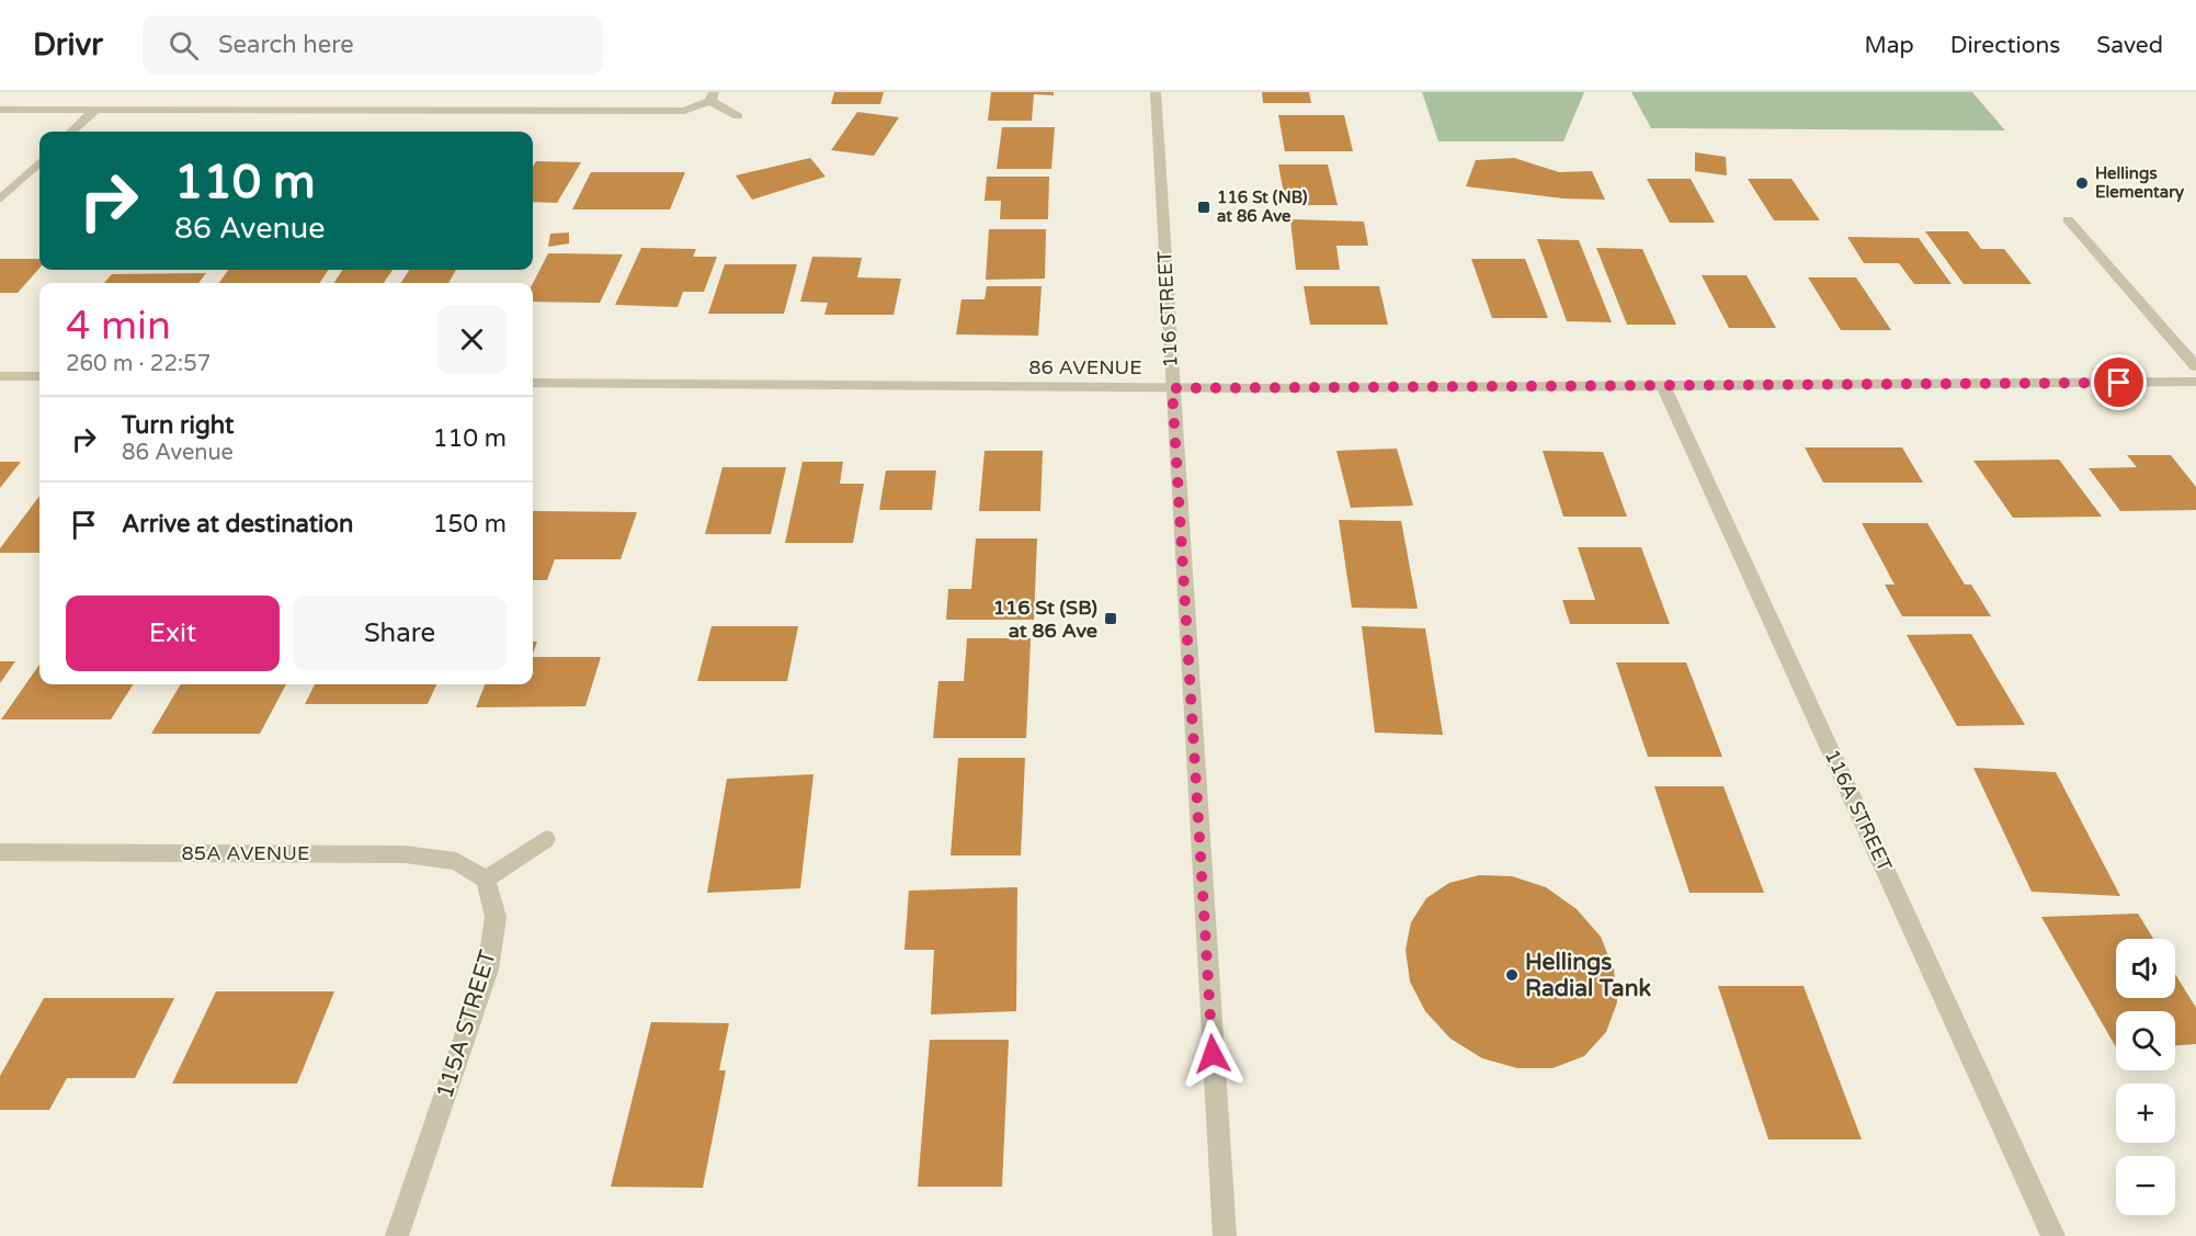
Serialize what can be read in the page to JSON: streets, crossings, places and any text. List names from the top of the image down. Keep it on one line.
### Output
{"streets":{"street":["116 STREET","86 AVENUE","116A STREET","85A AVENUE","115A STREET"]},"crossings":[["116 STREET","86 AVENUE"],["86 AVENUE","116A STREET"],["85A AVENUE","115A STREET"]],"places":{"other":["Hellings Elementary","Hellings Radial Tank"],"transit":["116 St (NB) at 86 Ave","116 St (SB) at 86 Ave"]},"page":{"header":"Drivr","search":"Search here","nav":["Map","Directions","Saved"],"turn":["110 m","86 Avenue"],"heading":["4 min","260 m · 22:57"],"list":[{"name":"Turn right","note":"86 Avenue","value":"110 m"},{"name":"Arrive at destination","value":"150 m"}],"buttons":["Exit","Share"],"map_buttons":["+","−"]}}
